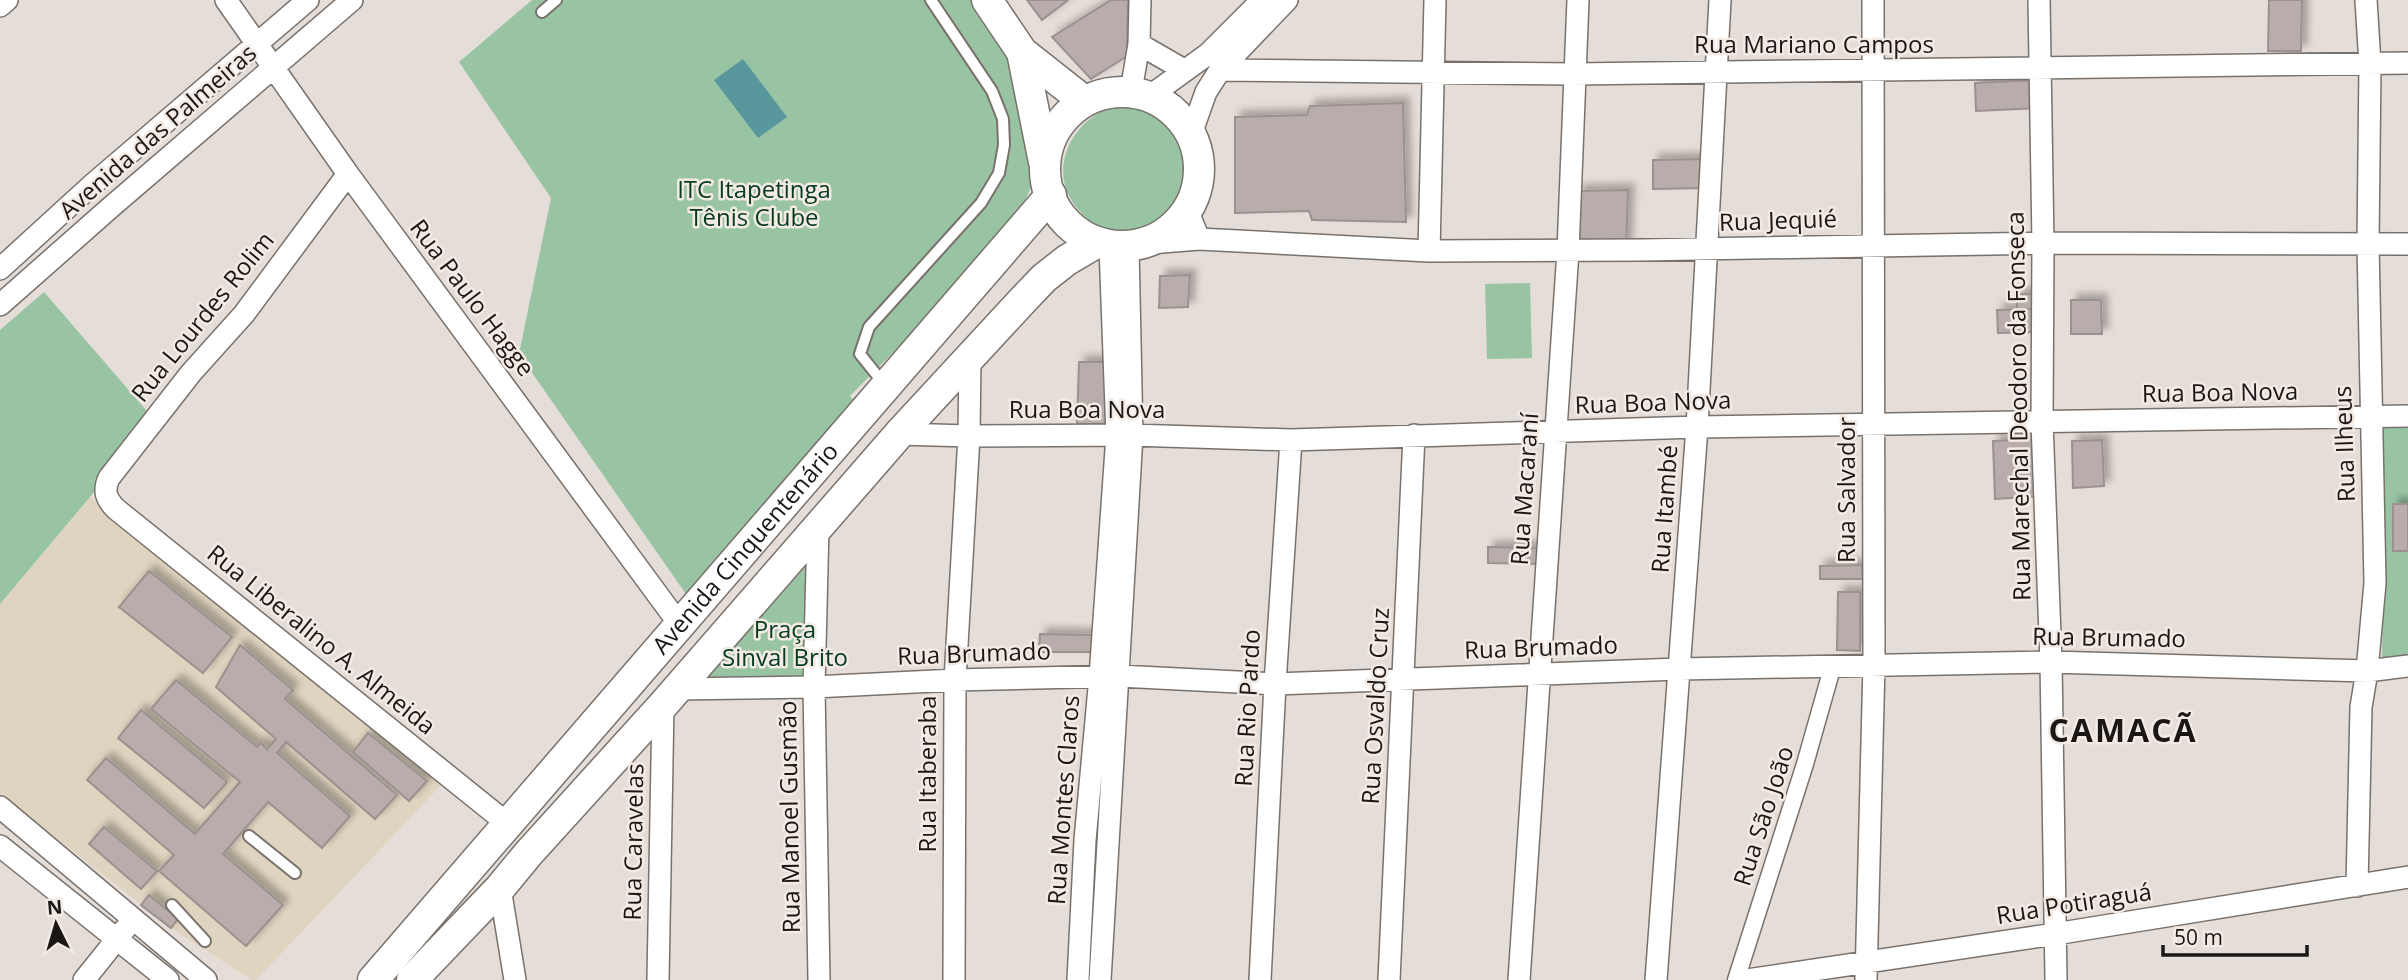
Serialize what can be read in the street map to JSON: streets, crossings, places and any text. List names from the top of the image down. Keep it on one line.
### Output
{"streets":{"main road":["Avenida Cinquentenário"],"street":["Rua Mariano Campos","Avenida das Palmeiras","Rua Jequié","Rua Paulo Hagge","Rua Lourdes Rolim","Rua Boa Nova","Rua Marechal Deodoro da Fonseca","Rua Ilheus","Rua Macaraní","Rua Salvador","Rua Itambé","Rua Brumado","Rua Liberalino A. Almeida","Rua Osvaldo Cruz","Rua Rio Pardo","Rua Itaberaba","Rua Montes Claros","Rua São João","Rua Manoel Gusmão","Rua Caravelas","Rua Potiraguá"]},"crossings":[["Rua Mariano Campos","Rua Marechal Deodoro da Fonseca"],["Rua Mariano Campos","Rua Ilheus"],["Rua Mariano Campos","Rua Macaraní"],["Rua Mariano Campos","Rua Salvador"],["Rua Mariano Campos","Rua Itambé"],["Avenida das Palmeiras","Rua Paulo Hagge"],["Rua Jequié","Rua Marechal Deodoro da Fonseca"],["Rua Jequié","Rua Ilheus"],["Rua Jequié","Rua Macaraní"],["Rua Jequié","Rua Salvador"],["Rua Jequié","Rua Itambé"],["Rua Jequié","Avenida Cinquentenário"],["Rua Jequié","Rua Montes Claros"],["Rua Paulo Hagge","Rua Lourdes Rolim"],["Rua Paulo Hagge","Avenida Cinquentenário"],["Rua Lourdes Rolim","Rua Liberalino A. Almeida"],["Rua Boa Nova","Rua Marechal Deodoro da Fonseca"],["Rua Boa Nova","Rua Ilheus"],["Rua Boa Nova","Rua Macaraní"],["Rua Boa Nova","Rua Salvador"],["Rua Boa Nova","Rua Itambé"],["Rua Boa Nova","Avenida Cinquentenário"],["Rua Boa Nova","Rua Osvaldo Cruz"],["Rua Boa Nova","Rua Rio Pardo"],["Rua Boa Nova","Rua Itaberaba"],["Rua Boa Nova","Rua Montes Claros"],["Rua Marechal Deodoro da Fonseca","Rua Brumado"],["Rua Marechal Deodoro da Fonseca","Rua Potiraguá"],["Rua Ilheus","Rua Brumado"],["Rua Ilheus","Rua Potiraguá"],["Rua Macaraní","Rua Brumado"],["Rua Salvador","Rua Brumado"],["Rua Salvador","Rua Potiraguá"],["Rua Itambé","Rua Brumado"],["Avenida Cinquentenário","Rua Brumado"],["Avenida Cinquentenário","Rua Liberalino A. Almeida"],["Avenida Cinquentenário","Rua Itaberaba"],["Avenida Cinquentenário","Rua Montes Claros"],["Avenida Cinquentenário","Rua Manoel Gusmão"],["Avenida Cinquentenário","Rua Caravelas"],["Rua Brumado","Rua Osvaldo Cruz"],["Rua Brumado","Rua Rio Pardo"],["Rua Brumado","Rua Itaberaba"],["Rua Brumado","Rua Montes Claros"],["Rua Brumado","Rua São João"],["Rua Brumado","Rua Manoel Gusmão"],["Rua Brumado","Rua Caravelas"]],"districts":["CAMACÃ"],"parks":["ITC Itapetinga Tênis Clube","Praça Sinval Brito"],"scale_bar":"50 m","north":"top"}
